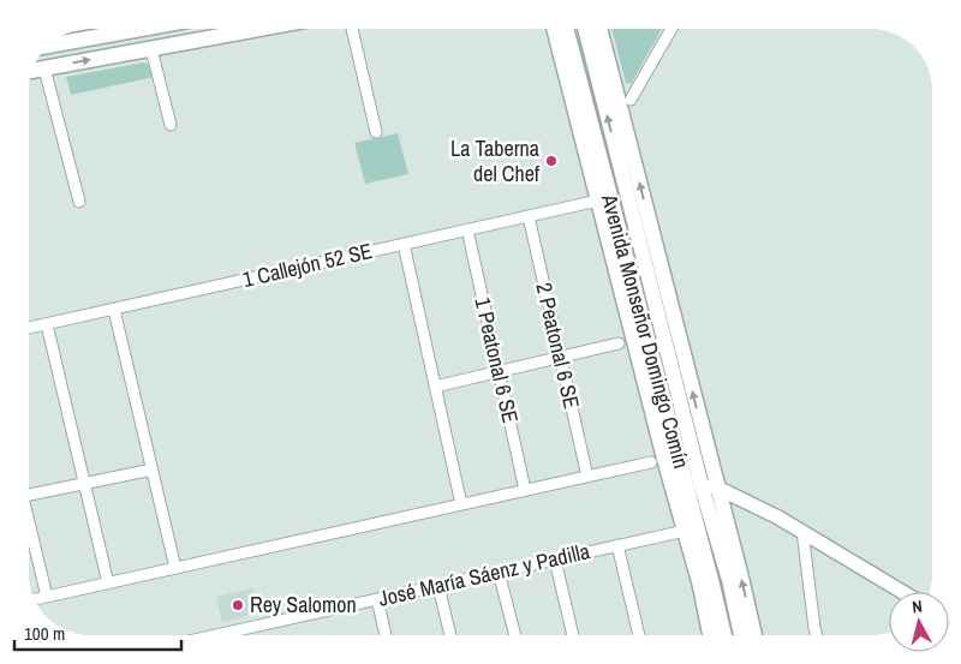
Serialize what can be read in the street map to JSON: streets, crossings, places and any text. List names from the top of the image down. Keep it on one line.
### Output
{"streets":{"main road":["Avenida Monseñor Domingo Comín"],"street":["1 Callejón 52 SE","2 Peatonal 6 SE","1 Peatonal 6 SE","José María Sáenz y Padilla"]},"crossings":[["1 Callejón 52 SE","Avenida Monseñor Domingo Comín"],["1 Callejón 52 SE","2 Peatonal 6 SE"],["1 Callejón 52 SE","1 Peatonal 6 SE"],["Avenida Monseñor Domingo Comín","José María Sáenz y Padilla"]],"places":["La Taberna del Chef","Rey Salomon"],"scale_bar":"100 m","north":"top"}
